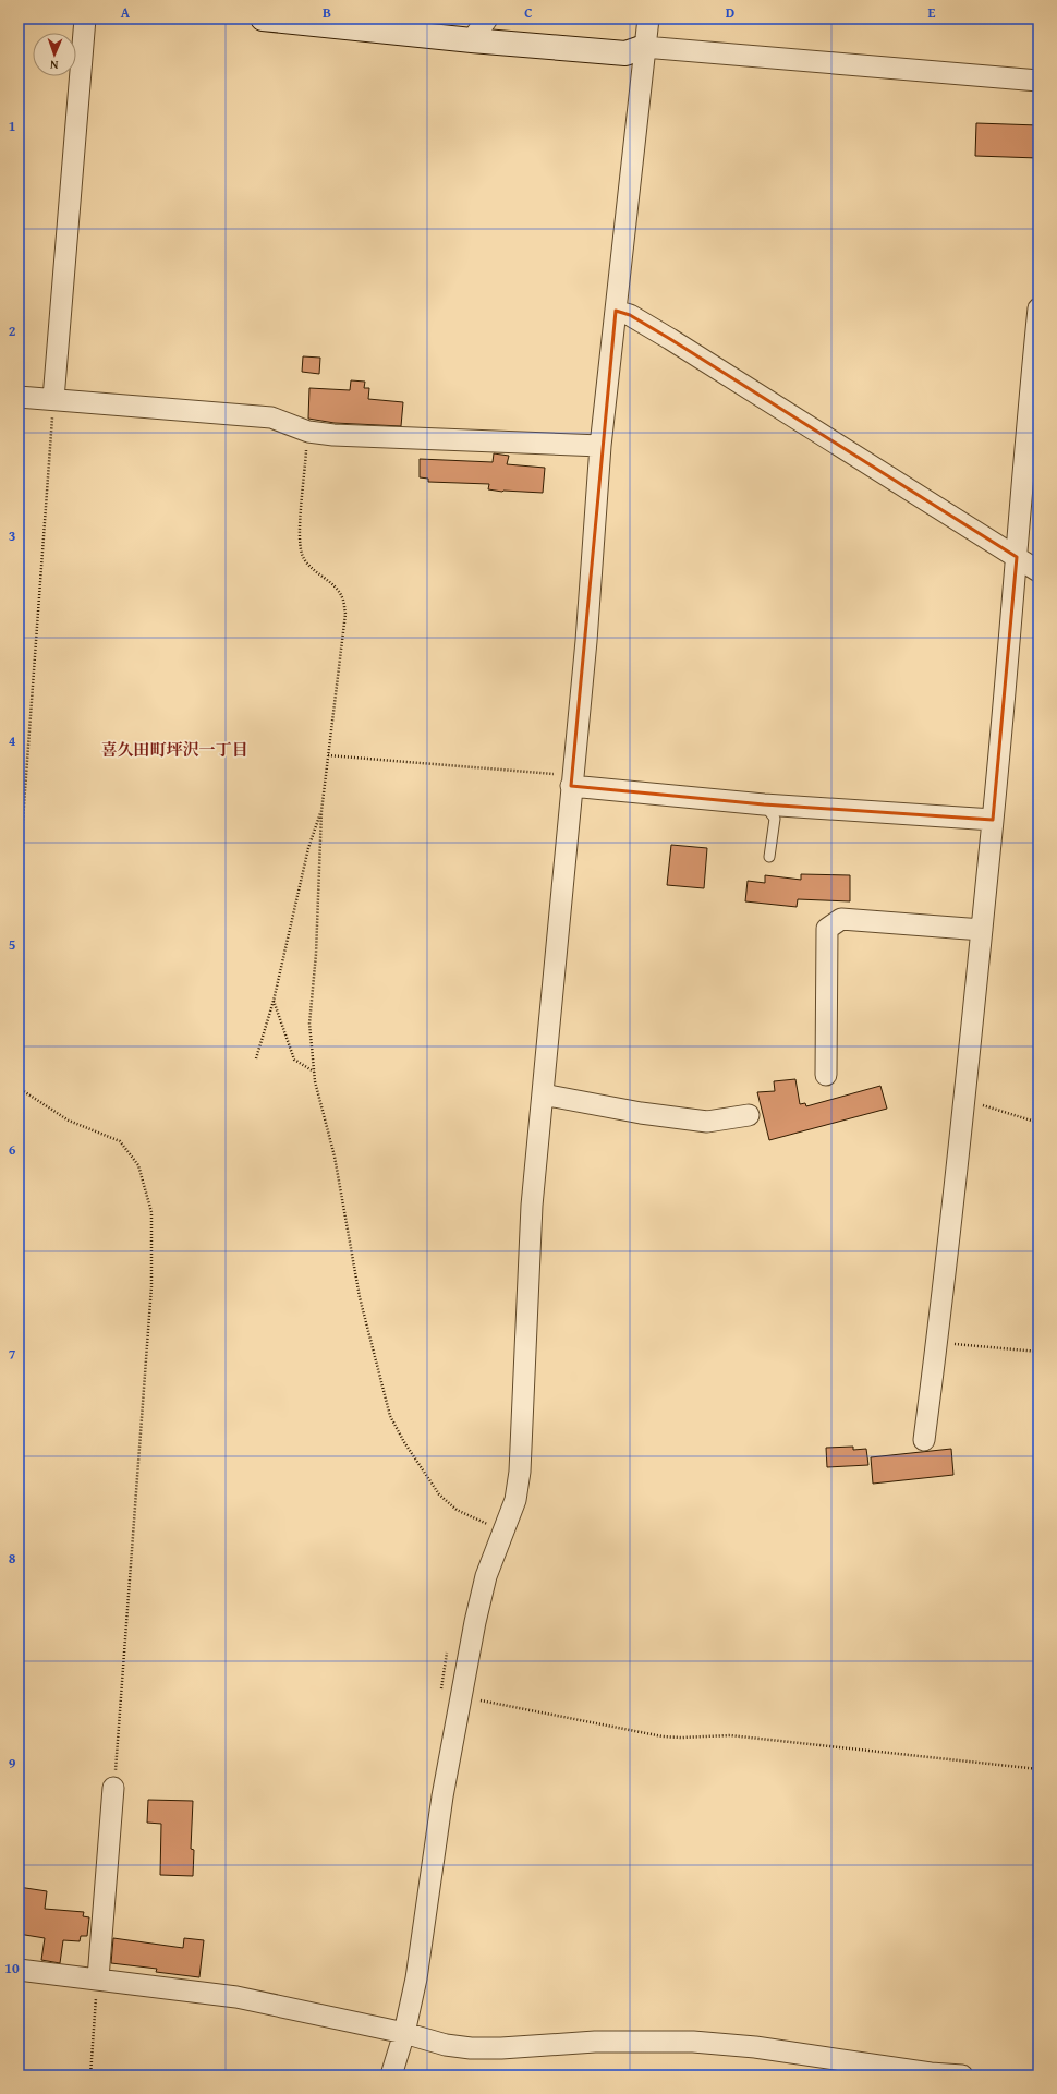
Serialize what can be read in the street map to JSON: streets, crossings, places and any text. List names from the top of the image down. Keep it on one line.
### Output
{"districts":["喜久田町坪沢一丁目"],"north":"bottom","grid":{"columns":["A","B","C","D","E"],"rows":["1","2","3","4","5","6","7","8","9","10"]}}
